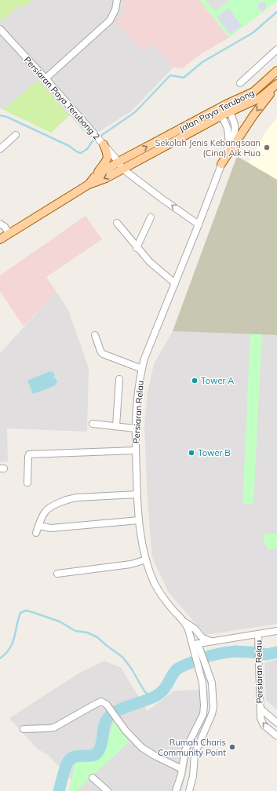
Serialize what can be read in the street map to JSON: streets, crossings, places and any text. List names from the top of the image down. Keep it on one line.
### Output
{"streets":{"main road":["Jalan Paya Terubong"],"street":["Persiaran Paya Terubong 2","Persiaran Relau"]},"crossings":[["Persiaran Paya Terubong 2","Jalan Paya Terubong"],["Jalan Paya Terubong","Persiaran Relau"]],"places":["Sekolah Jenis Kebangsaan (Cina) Aik Hua","Tower A","Tower B","Rumah Charis Community Point"]}
